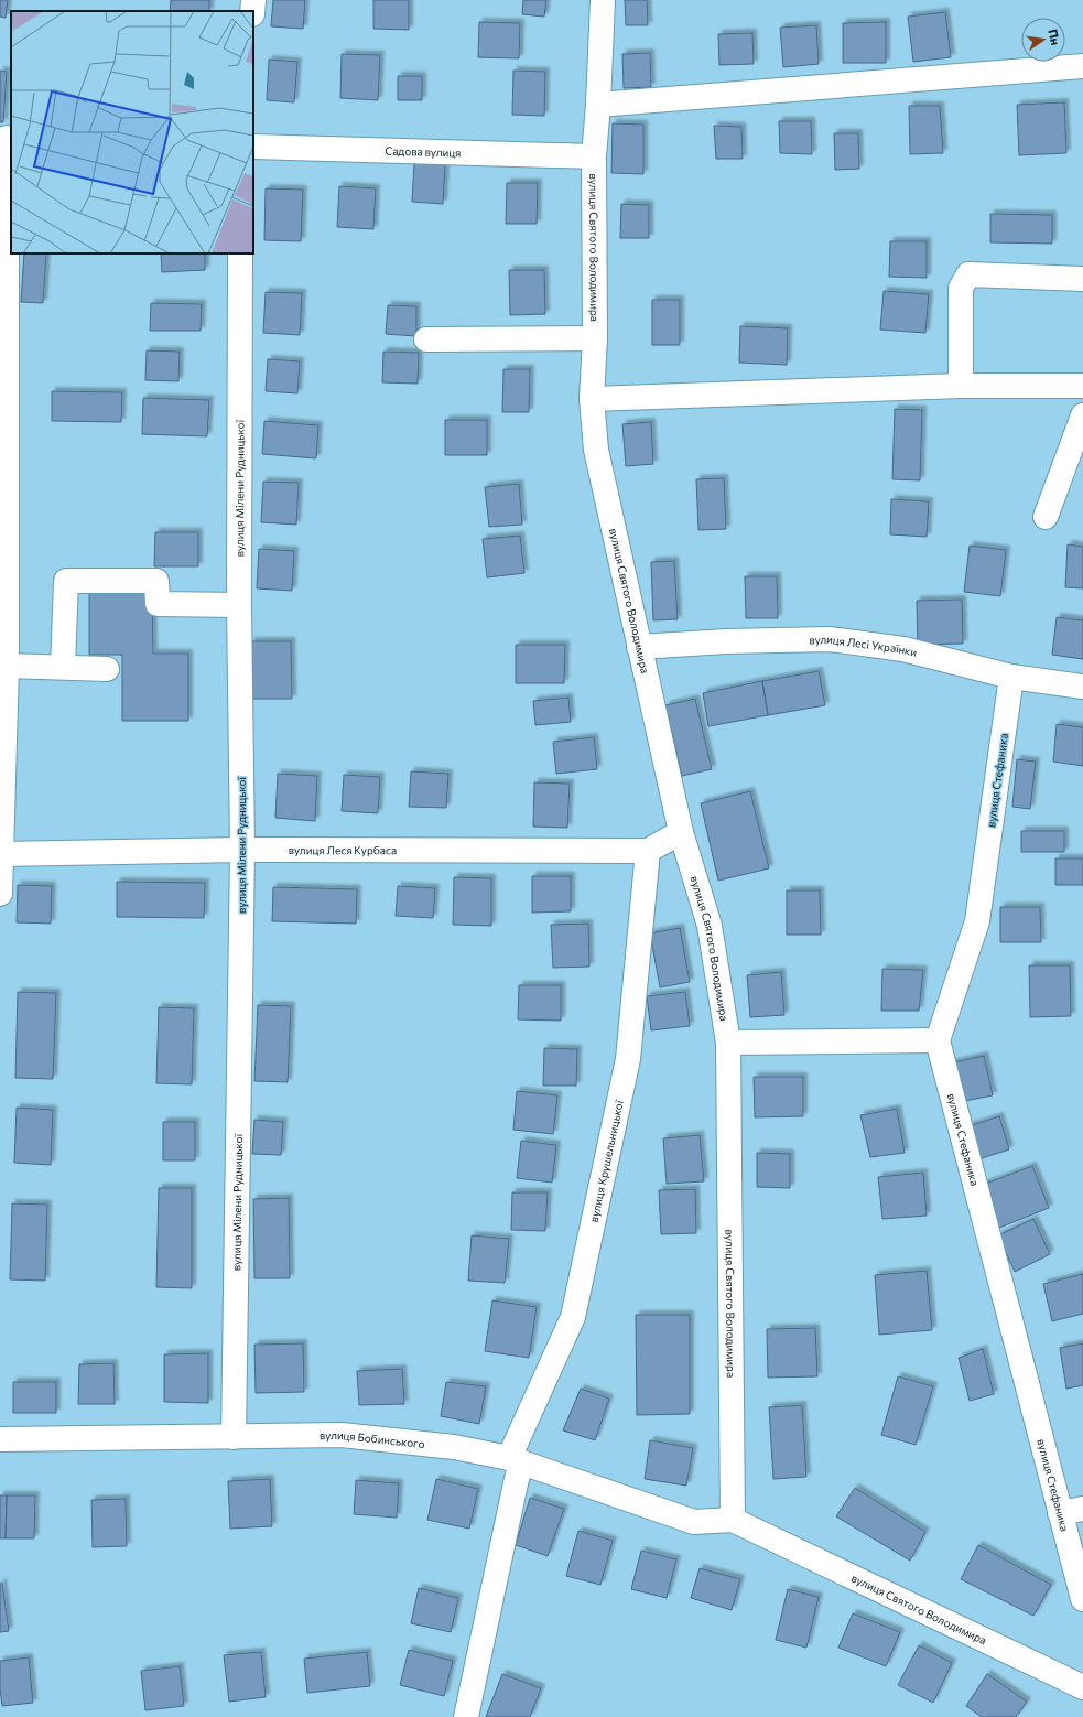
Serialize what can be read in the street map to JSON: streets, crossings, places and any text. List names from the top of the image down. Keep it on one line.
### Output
{"streets":{"street":["Садова вулиця","вулиця Святого Володимира","вулиця Мілени Рудницької","вулиця Лесі Українки","вулиця Стефаника","вулиця Леся Курбаса","вулиця Крушельницької","вулиця Бобинського"]},"crossings":[["Садова вулиця","вулиця Святого Володимира"],["вулиця Святого Володимира","вулиця Лесі Українки"],["вулиця Святого Володимира","вулиця Леся Курбаса"],["вулиця Святого Володимира","вулиця Бобинського"],["вулиця Мілени Рудницької","вулиця Леся Курбаса"],["вулиця Мілени Рудницької","вулиця Бобинського"],["вулиця Лесі Українки","вулиця Стефаника"],["вулиця Леся Курбаса","вулиця Крушельницької"],["вулиця Крушельницької","вулиця Бобинського"]],"north":"right"}
